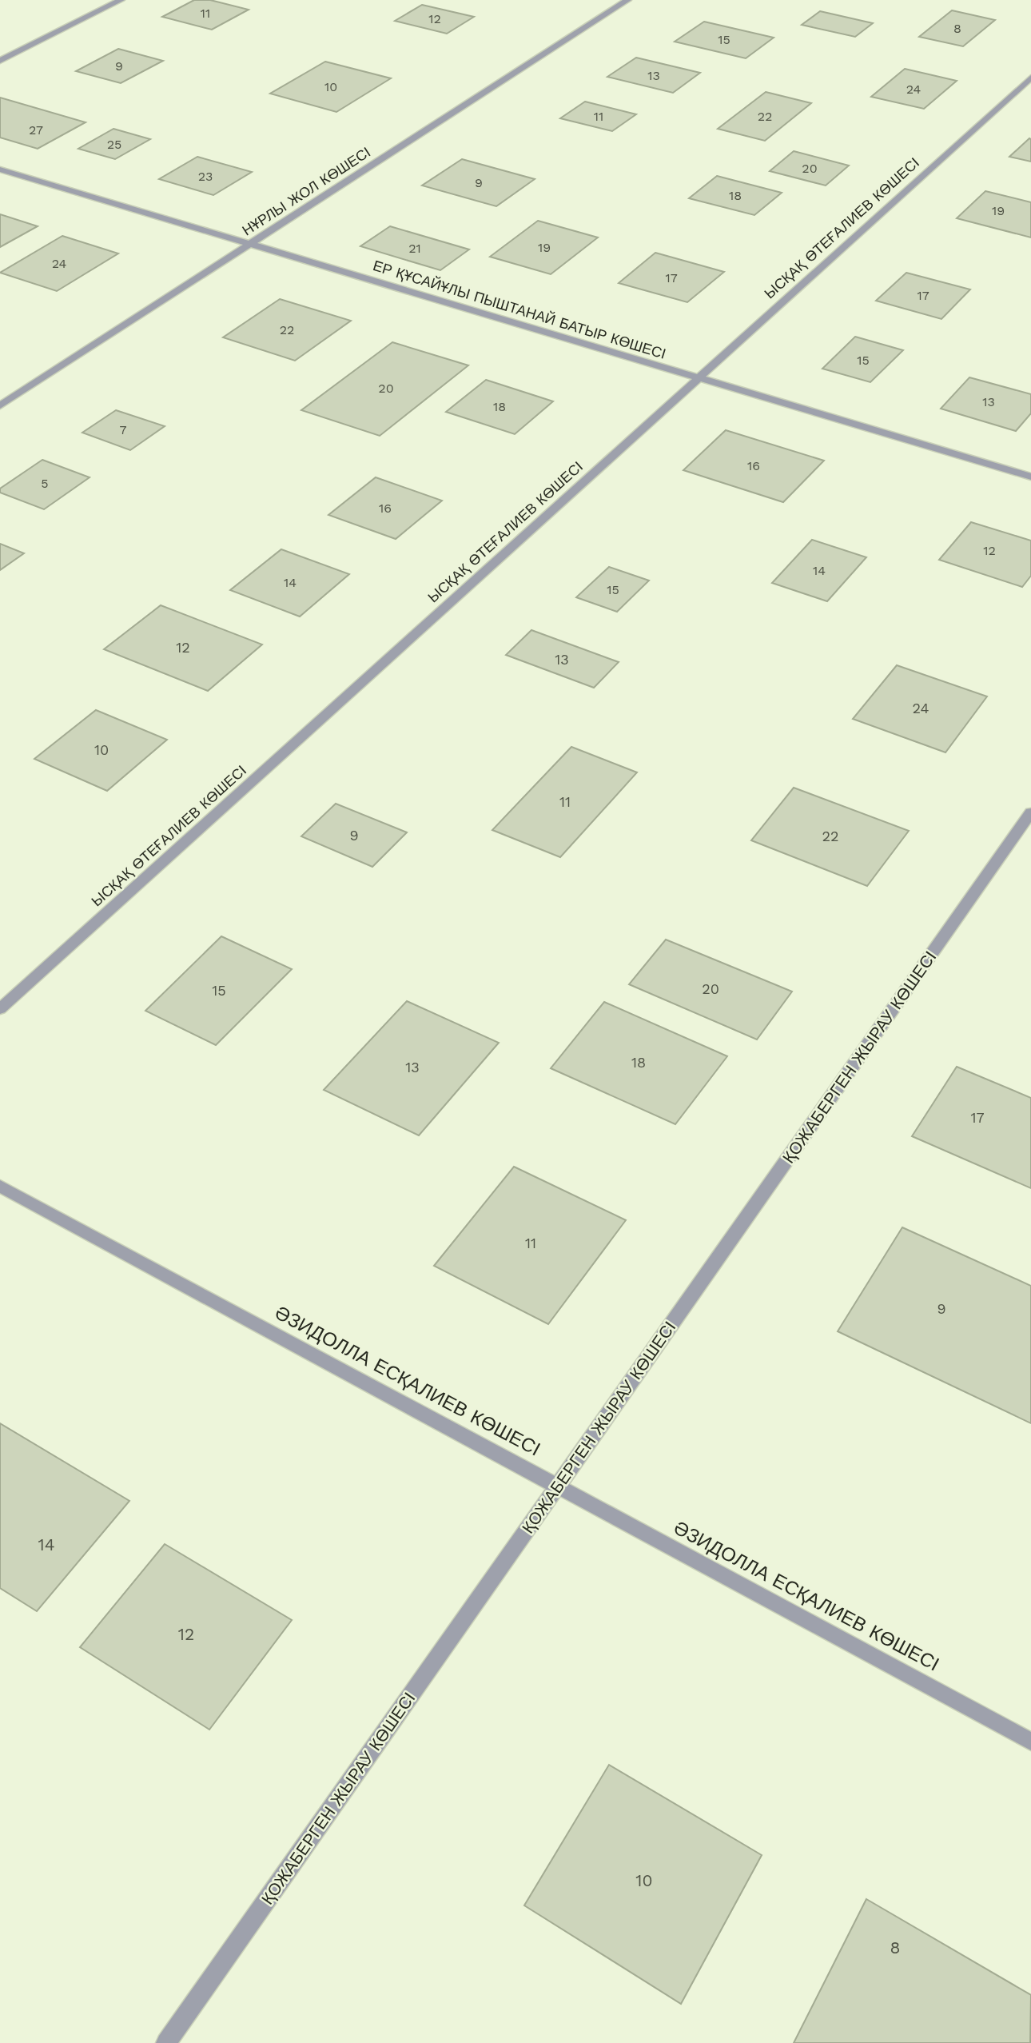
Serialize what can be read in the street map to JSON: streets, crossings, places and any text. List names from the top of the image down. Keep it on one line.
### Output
{"streets":{"street":["НҰРЛЫ ЖОЛ КӨШЕСІ","ЫСҚАҚ ӨТЕҒАЛИЕВ КӨШЕСІ","ЕР ҚҰСАЙҰЛЫ ПЫШТАНАЙ БАТЫР КӨШЕСІ","ҚОЖАБЕРГЕН ЖЫРАУ КӨШЕСІ","ӘЗИДОЛЛА ЕСҚАЛИЕВ КӨШЕСІ"]},"crossings":[["НҰРЛЫ ЖОЛ КӨШЕСІ","ЕР ҚҰСАЙҰЛЫ ПЫШТАНАЙ БАТЫР КӨШЕСІ"],["ЫСҚАҚ ӨТЕҒАЛИЕВ КӨШЕСІ","ЕР ҚҰСАЙҰЛЫ ПЫШТАНАЙ БАТЫР КӨШЕСІ"],["ҚОЖАБЕРГЕН ЖЫРАУ КӨШЕСІ","ӘЗИДОЛЛА ЕСҚАЛИЕВ КӨШЕСІ"]],"house_numbers":["11","12","8","15","9","13","10","24","11","22","27","25","20","23","9","18","19","19","21","24","17","17","22","15","20","13","18","7","16","5","16","12","14","14","15","12","13","24","10","11","9","22","20","15","18","13","17","11","9","14","12","10","8"]}
